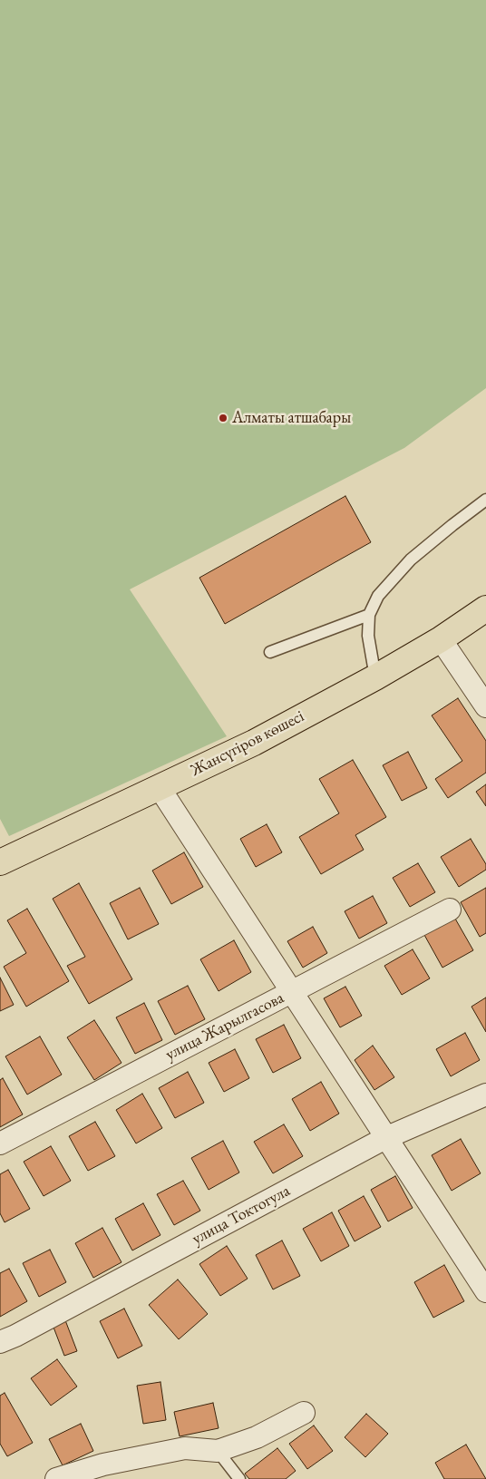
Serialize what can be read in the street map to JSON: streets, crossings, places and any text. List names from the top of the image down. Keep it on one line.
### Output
{"streets":{"main road":["Жансүгіров көшесі"],"street":["улица Жарылгасова","улица Токтогула"]},"places":["Алматы атшабары"]}
